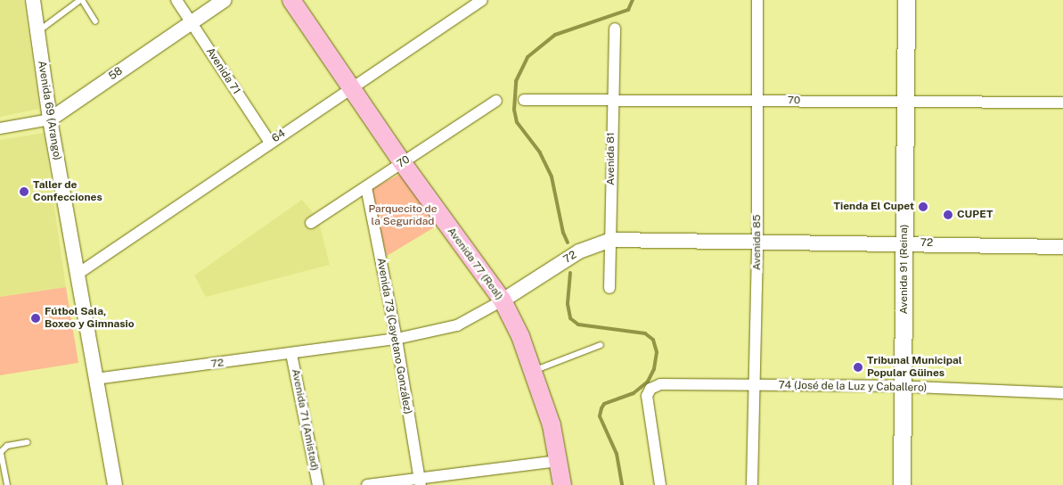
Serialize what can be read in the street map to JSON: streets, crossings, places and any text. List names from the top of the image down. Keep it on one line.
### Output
{"streets":{"main road":["Avenida 77 (Real)","Avenida 91 (Reina)"],"street":["Avenida 71","58","70","Avenida 69 (Arango)","64","Avenida 81","Avenida 85","72","Avenida 73 (Cayetano González)","74 (José de la Luz y Caballero)","Avenida 71 (Amistad)"]},"crossings":[["Avenida 71","58"],["Avenida 71","64"],["58","Avenida 69 (Arango)"],["70","Avenida 81"],["70","Avenida 85"],["70","Avenida 77 (Real)"],["70","Avenida 91 (Reina)"],["70","Avenida 73 (Cayetano González)"],["Avenida 69 (Arango)","64"],["Avenida 69 (Arango)","72"],["64","Avenida 77 (Real)"],["Avenida 81","72"],["Avenida 85","72"],["Avenida 85","74 (José de la Luz y Caballero)"],["72","Avenida 77 (Real)"],["72","Avenida 91 (Reina)"],["72","Avenida 73 (Cayetano González)"],["72","Avenida 71 (Amistad)"],["Avenida 91 (Reina)","74 (José de la Luz y Caballero)"]],"parks":["Parquecito de la Seguridad"],"places":["Taller de Confecciones","Tienda El Cupet","CUPET","Fútbol Sala, Boxeo y Gimnasio","Tribunal Municipal Popular Güines"]}
